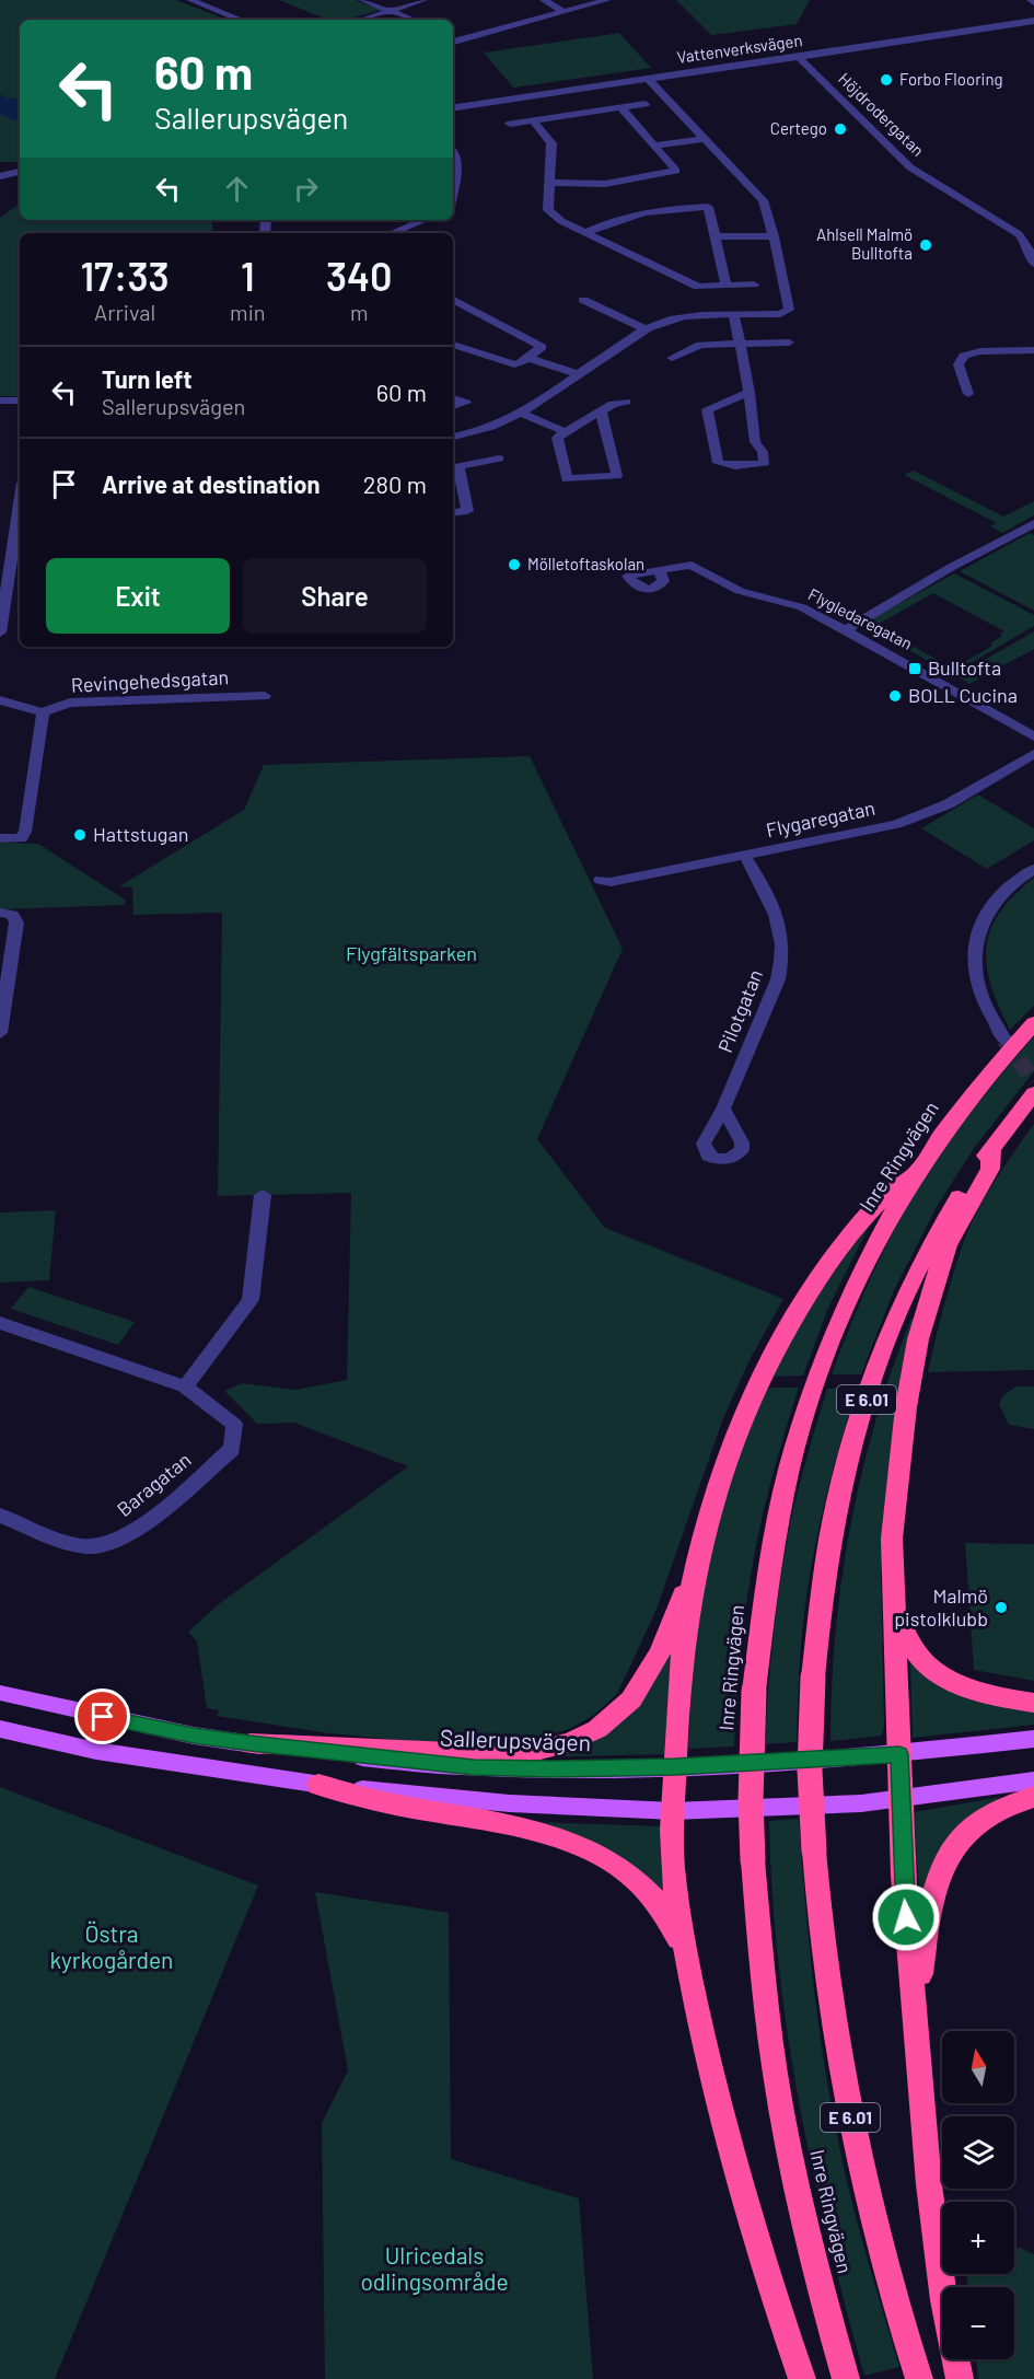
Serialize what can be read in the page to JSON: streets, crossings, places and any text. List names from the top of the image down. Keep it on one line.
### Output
{"streets":{"highway":["Inre Ringvägen","E 6.01"],"main road":["Sallerupsvägen"],"street":["Vattenverksvägen","Höjdrodergatan","Flygledaregatan","Revingehedsgatan","Flygaregatan","Pilotgatan","Baragatan"]},"crossings":[["Vattenverksvägen","Höjdrodergatan"],["Flygaregatan","Pilotgatan"]],"parks":["Flygfältsparken","Östra kyrkogården","Ulricedals odlingsområde"],"places":{"other":["Forbo Flooring","Certego","Ahlsell Malmö Bulltofta","Mölletoftaskolan","BOLL Cucina","Hattstugan","Malmö pistolklubb"],"transit":["Bulltofta"]},"north":"top","page":{"turn":["60 m","Sallerupsvägen"],"eta":["17:33","Arrival","1","min","340","m"],"list":[{"name":"Turn left","note":"Sallerupsvägen","value":"60 m"},{"name":"Arrive at destination","value":"280 m"}],"buttons":["Exit","Share"],"map_buttons":["+","−"]}}
